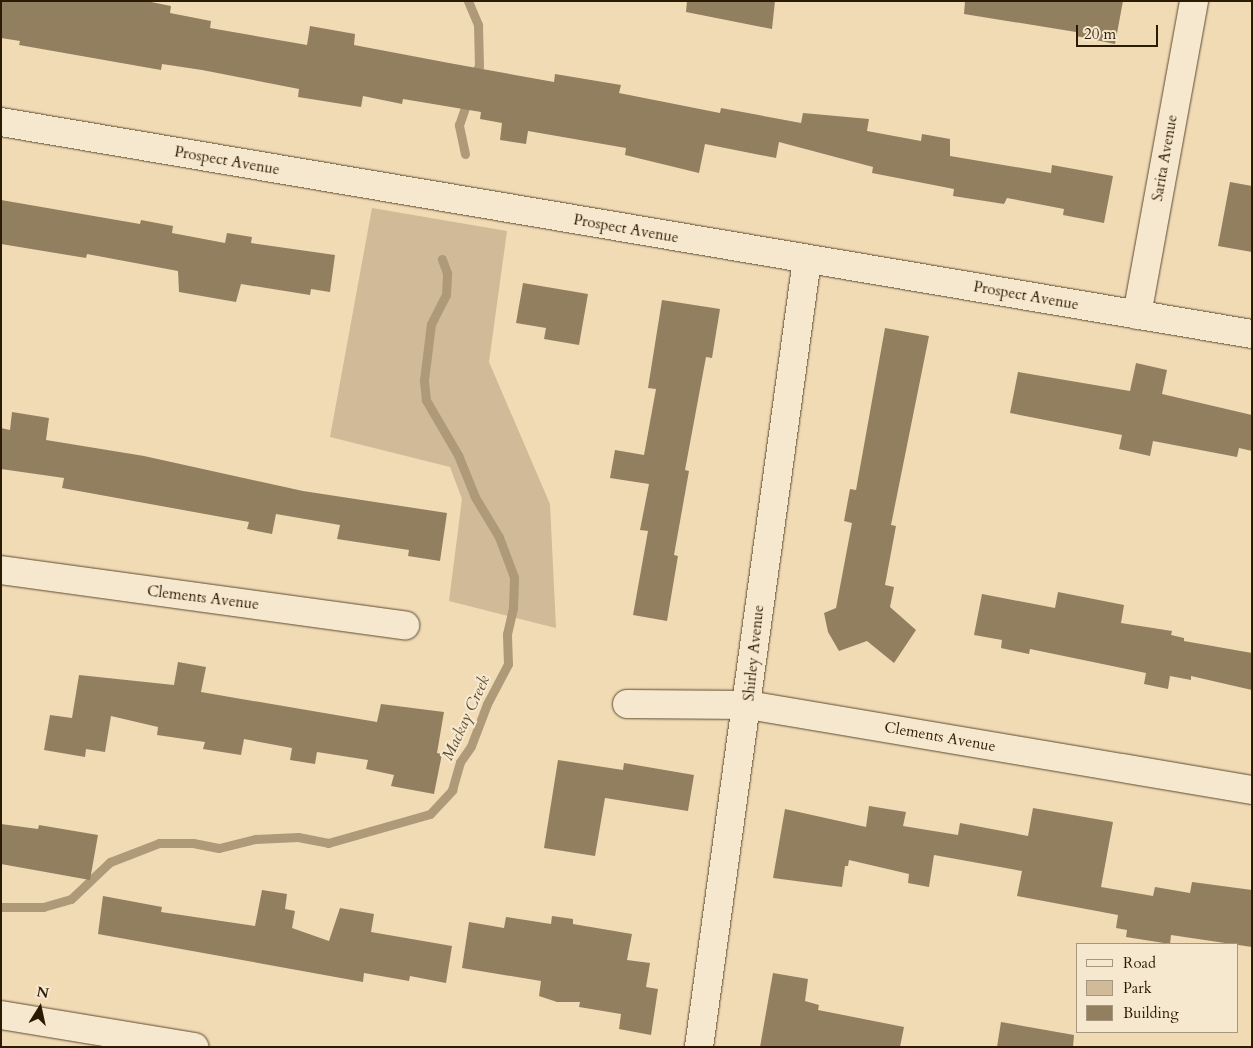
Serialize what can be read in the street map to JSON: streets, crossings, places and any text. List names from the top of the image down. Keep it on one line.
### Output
{"streets":{"street":["Sarita Avenue","Prospect Avenue","Clements Avenue","Shirley Avenue"]},"crossings":[["Sarita Avenue","Prospect Avenue"],["Prospect Avenue","Shirley Avenue"],["Clements Avenue","Shirley Avenue"]],"water":["Mackay Creek"],"legend":["Road","Park","Building"],"scale_bar":"20 m","north":"top"}
